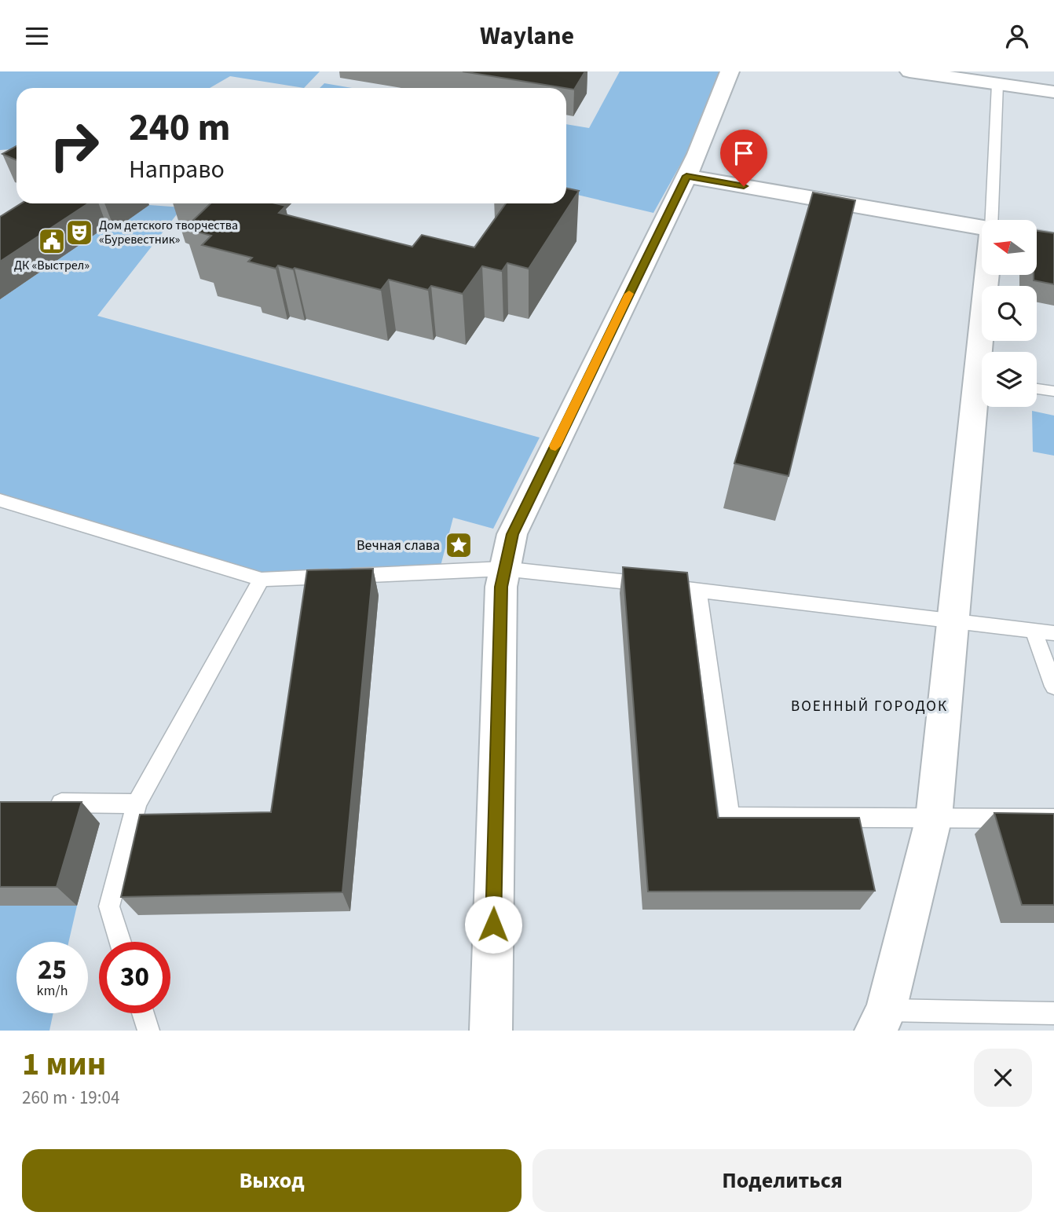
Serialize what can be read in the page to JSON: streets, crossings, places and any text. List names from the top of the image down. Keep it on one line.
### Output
{"districts":["ВОЕННЫЙ ГОРОДОК"],"places":{"theatre":["Дом детского творчества «Буревестник»"],"public building":["ДК «Выстрел»"],"place":["Вечная слава"]},"north":"left","page":{"header":"Waylane","turn":["240 m","Направо"],"speed":"25 km/h","limit":"30","heading":["1 мин","260 m · 19:04"],"buttons":["Выход","Поделиться"]}}
